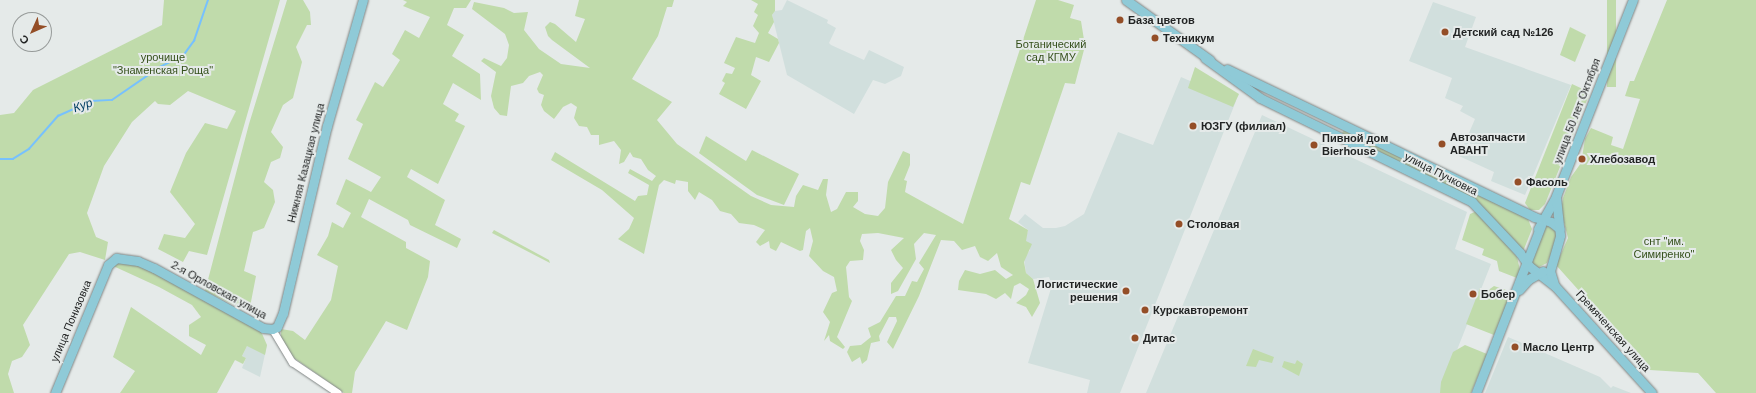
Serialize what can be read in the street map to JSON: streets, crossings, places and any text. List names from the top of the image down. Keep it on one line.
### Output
{"streets":{"main road":["улица 50 лет Октября","Нижняя Казацкая улица","улица Пучковка","2-я Орловская улица","улица Понизовка","Гремяченская улица"]},"crossings":[["улица 50 лет Октября","улица Пучковка"],["Нижняя Казацкая улица","2-я Орловская улица"],["улица Пучковка","Гремяченская улица"],["2-я Орловская улица","улица Понизовка"]],"water":["Кур"],"parks":["Ботанический сад КГМУ","урочище \"Знаменская Роща\"","снт \"им. Симиренко\""],"places":["База цветов","Детский сад №126","Техникум","ЮЗГУ (филиал)","Автозапчасти АВАНТ","Пивной дом Bierhouse","Хлебозавод","Фасоль","Столовая","Логистические решения","Бобер","Курскавторемонт","Дитас","Масло Центр"],"north":"bottom left"}
